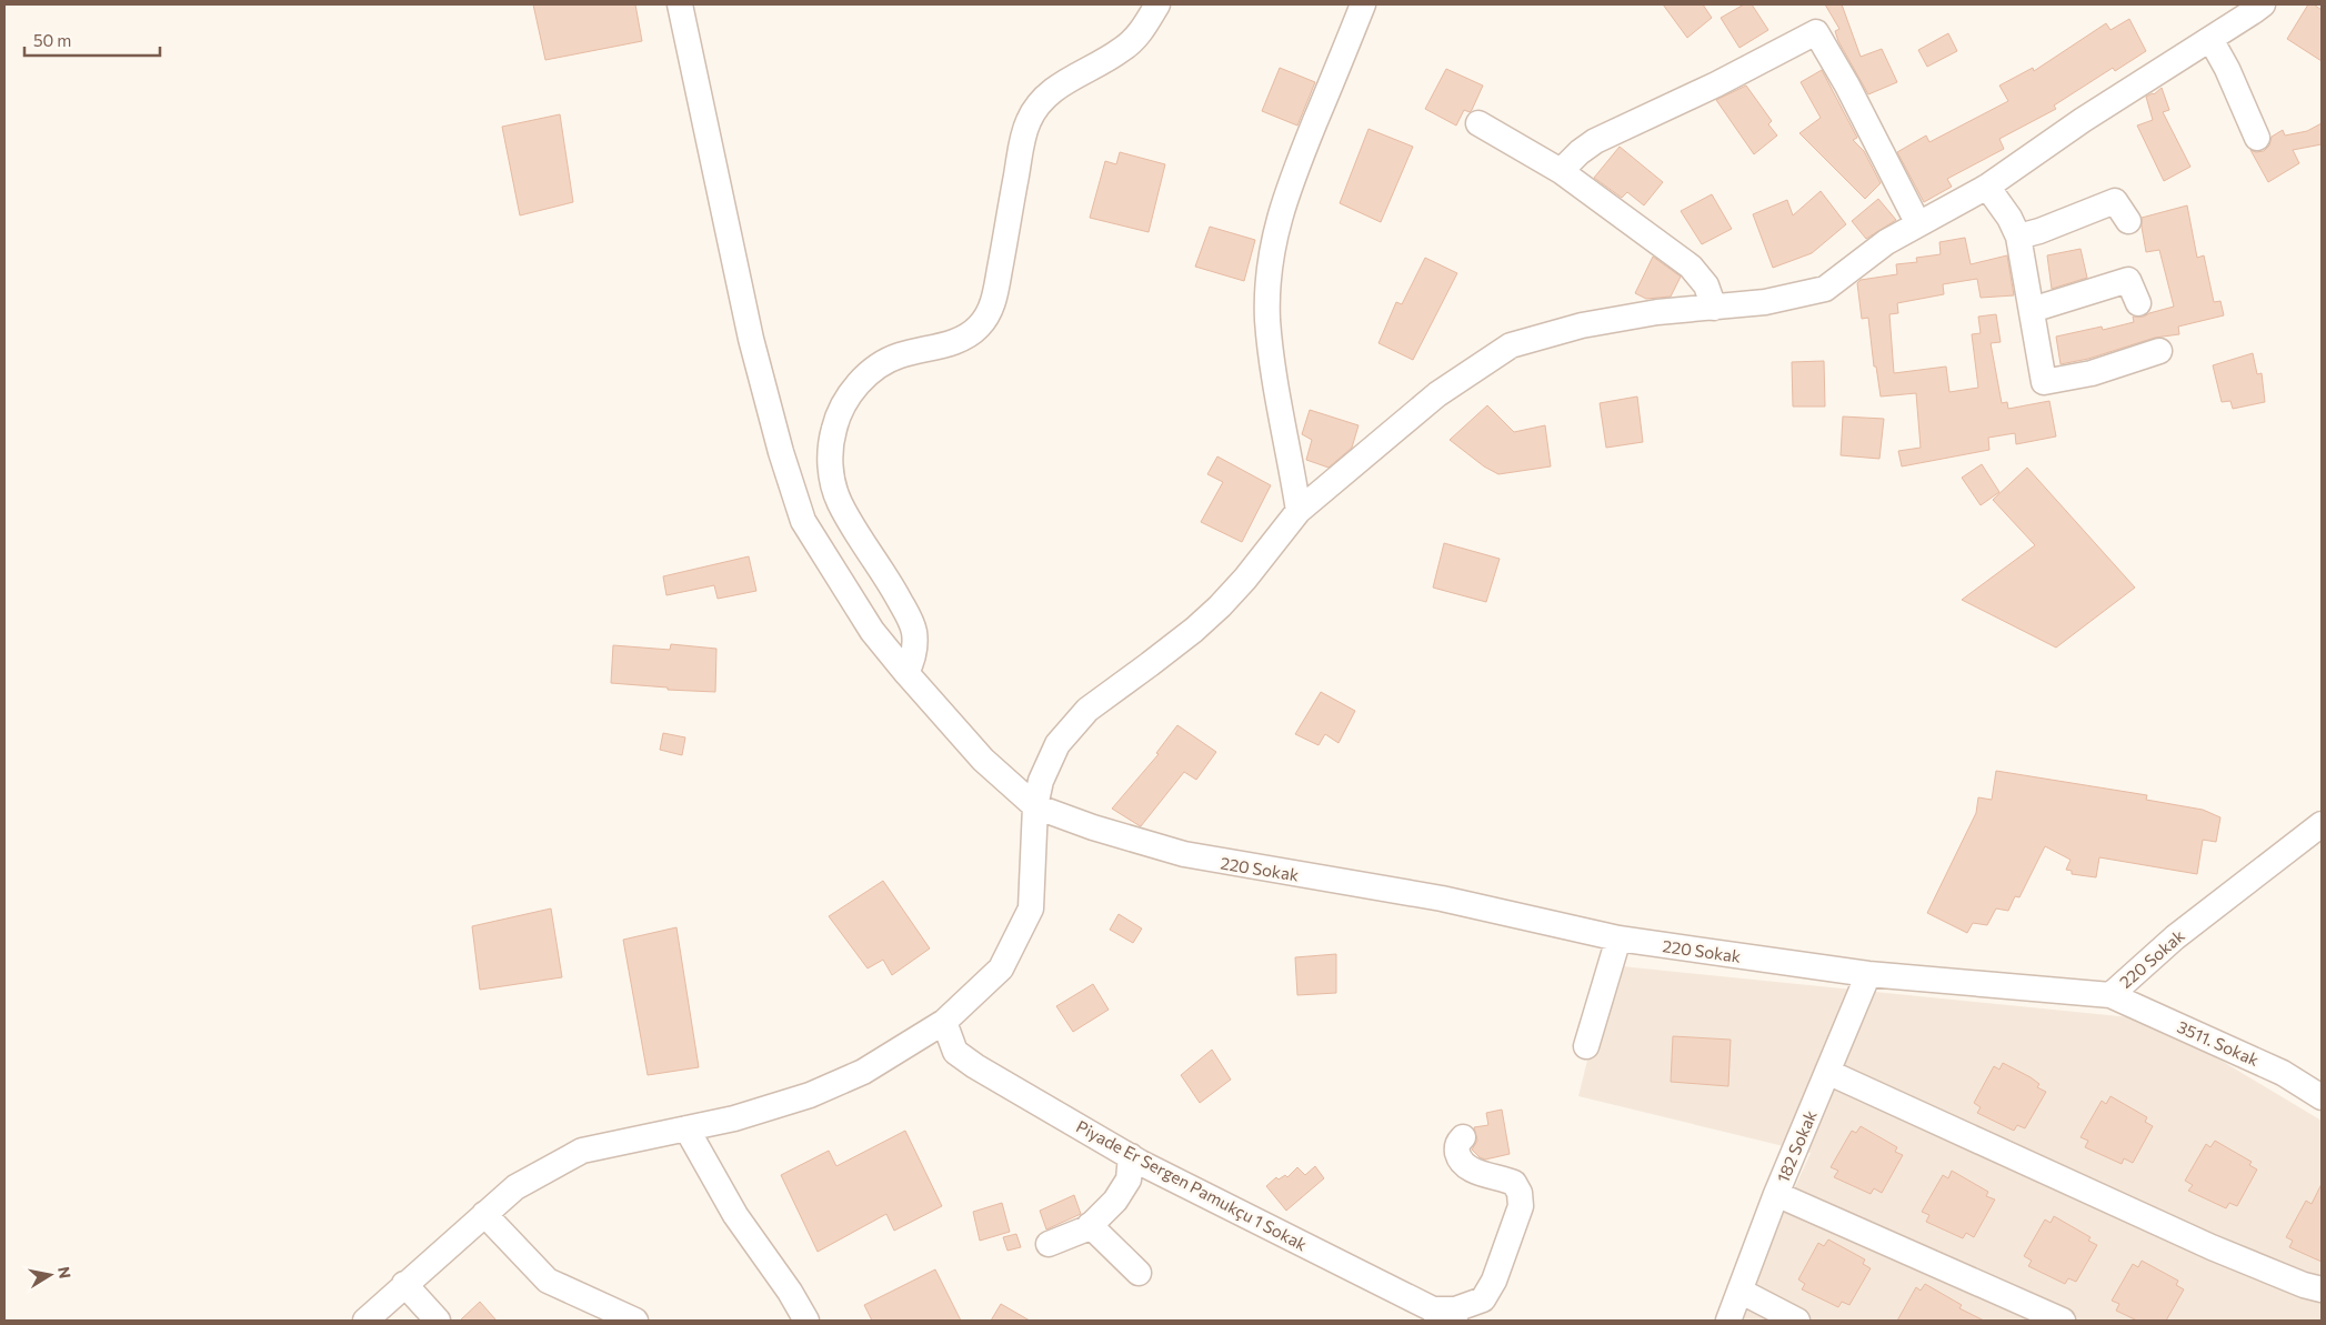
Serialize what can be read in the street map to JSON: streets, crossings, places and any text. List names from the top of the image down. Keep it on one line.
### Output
{"streets":{"street":["220 Sokak","3511. Sokak","182 Sokak","Piyade Er Sergen Pamukçu 1 Sokak"]},"crossings":[["220 Sokak","3511. Sokak"],["220 Sokak","182 Sokak"]],"scale_bar":"50 m","north":"right"}
